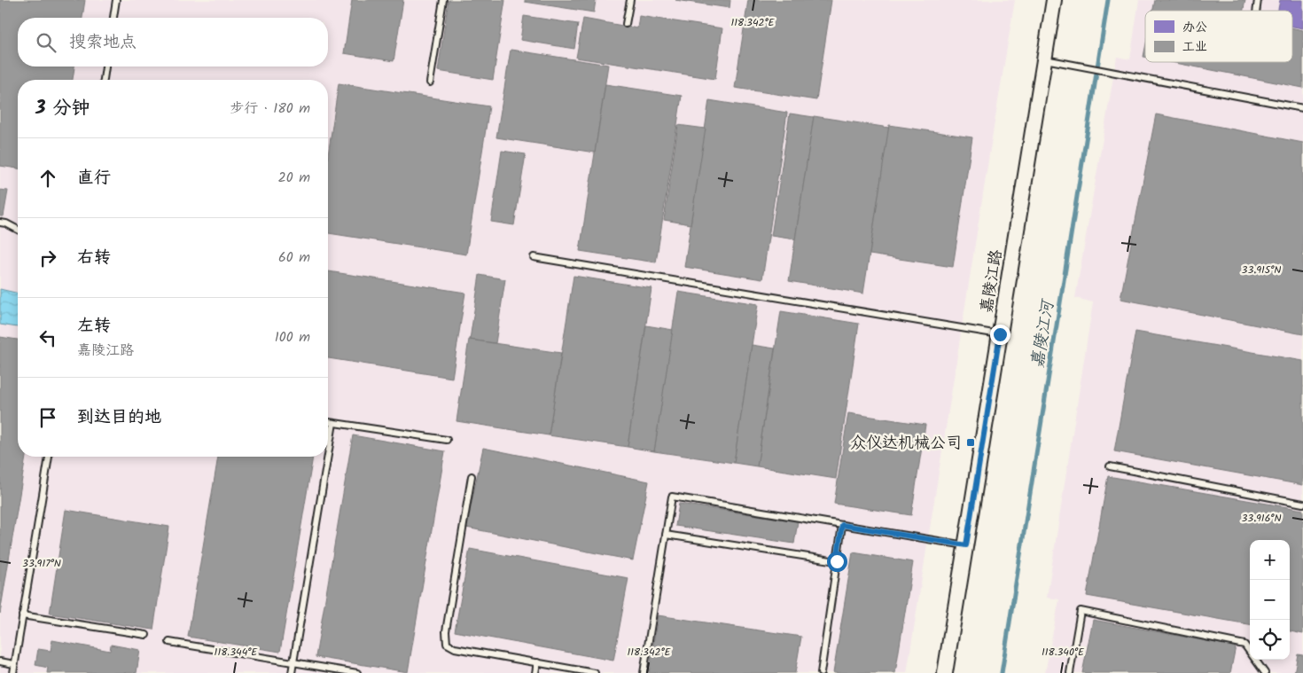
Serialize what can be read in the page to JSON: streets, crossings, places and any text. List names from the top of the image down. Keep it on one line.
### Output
{"streets":{"street":["嘉陵江路"]},"water":["嘉陵江河"],"places":{"transit":["众仪达机械公司"]},"legend":["办公","工业"],"page":{"search":"搜索地点","heading":["3 分钟","步行 · 180 m"],"list":[["直行","20 m"],["右转","60 m"],["左转","嘉陵江路","100 m"],"到达目的地"],"map_buttons":["+","−"]},"coordinates":["118.342°E","33.915°N","33.916°N","33.917°N","118.344°E","118.340°E"]}
